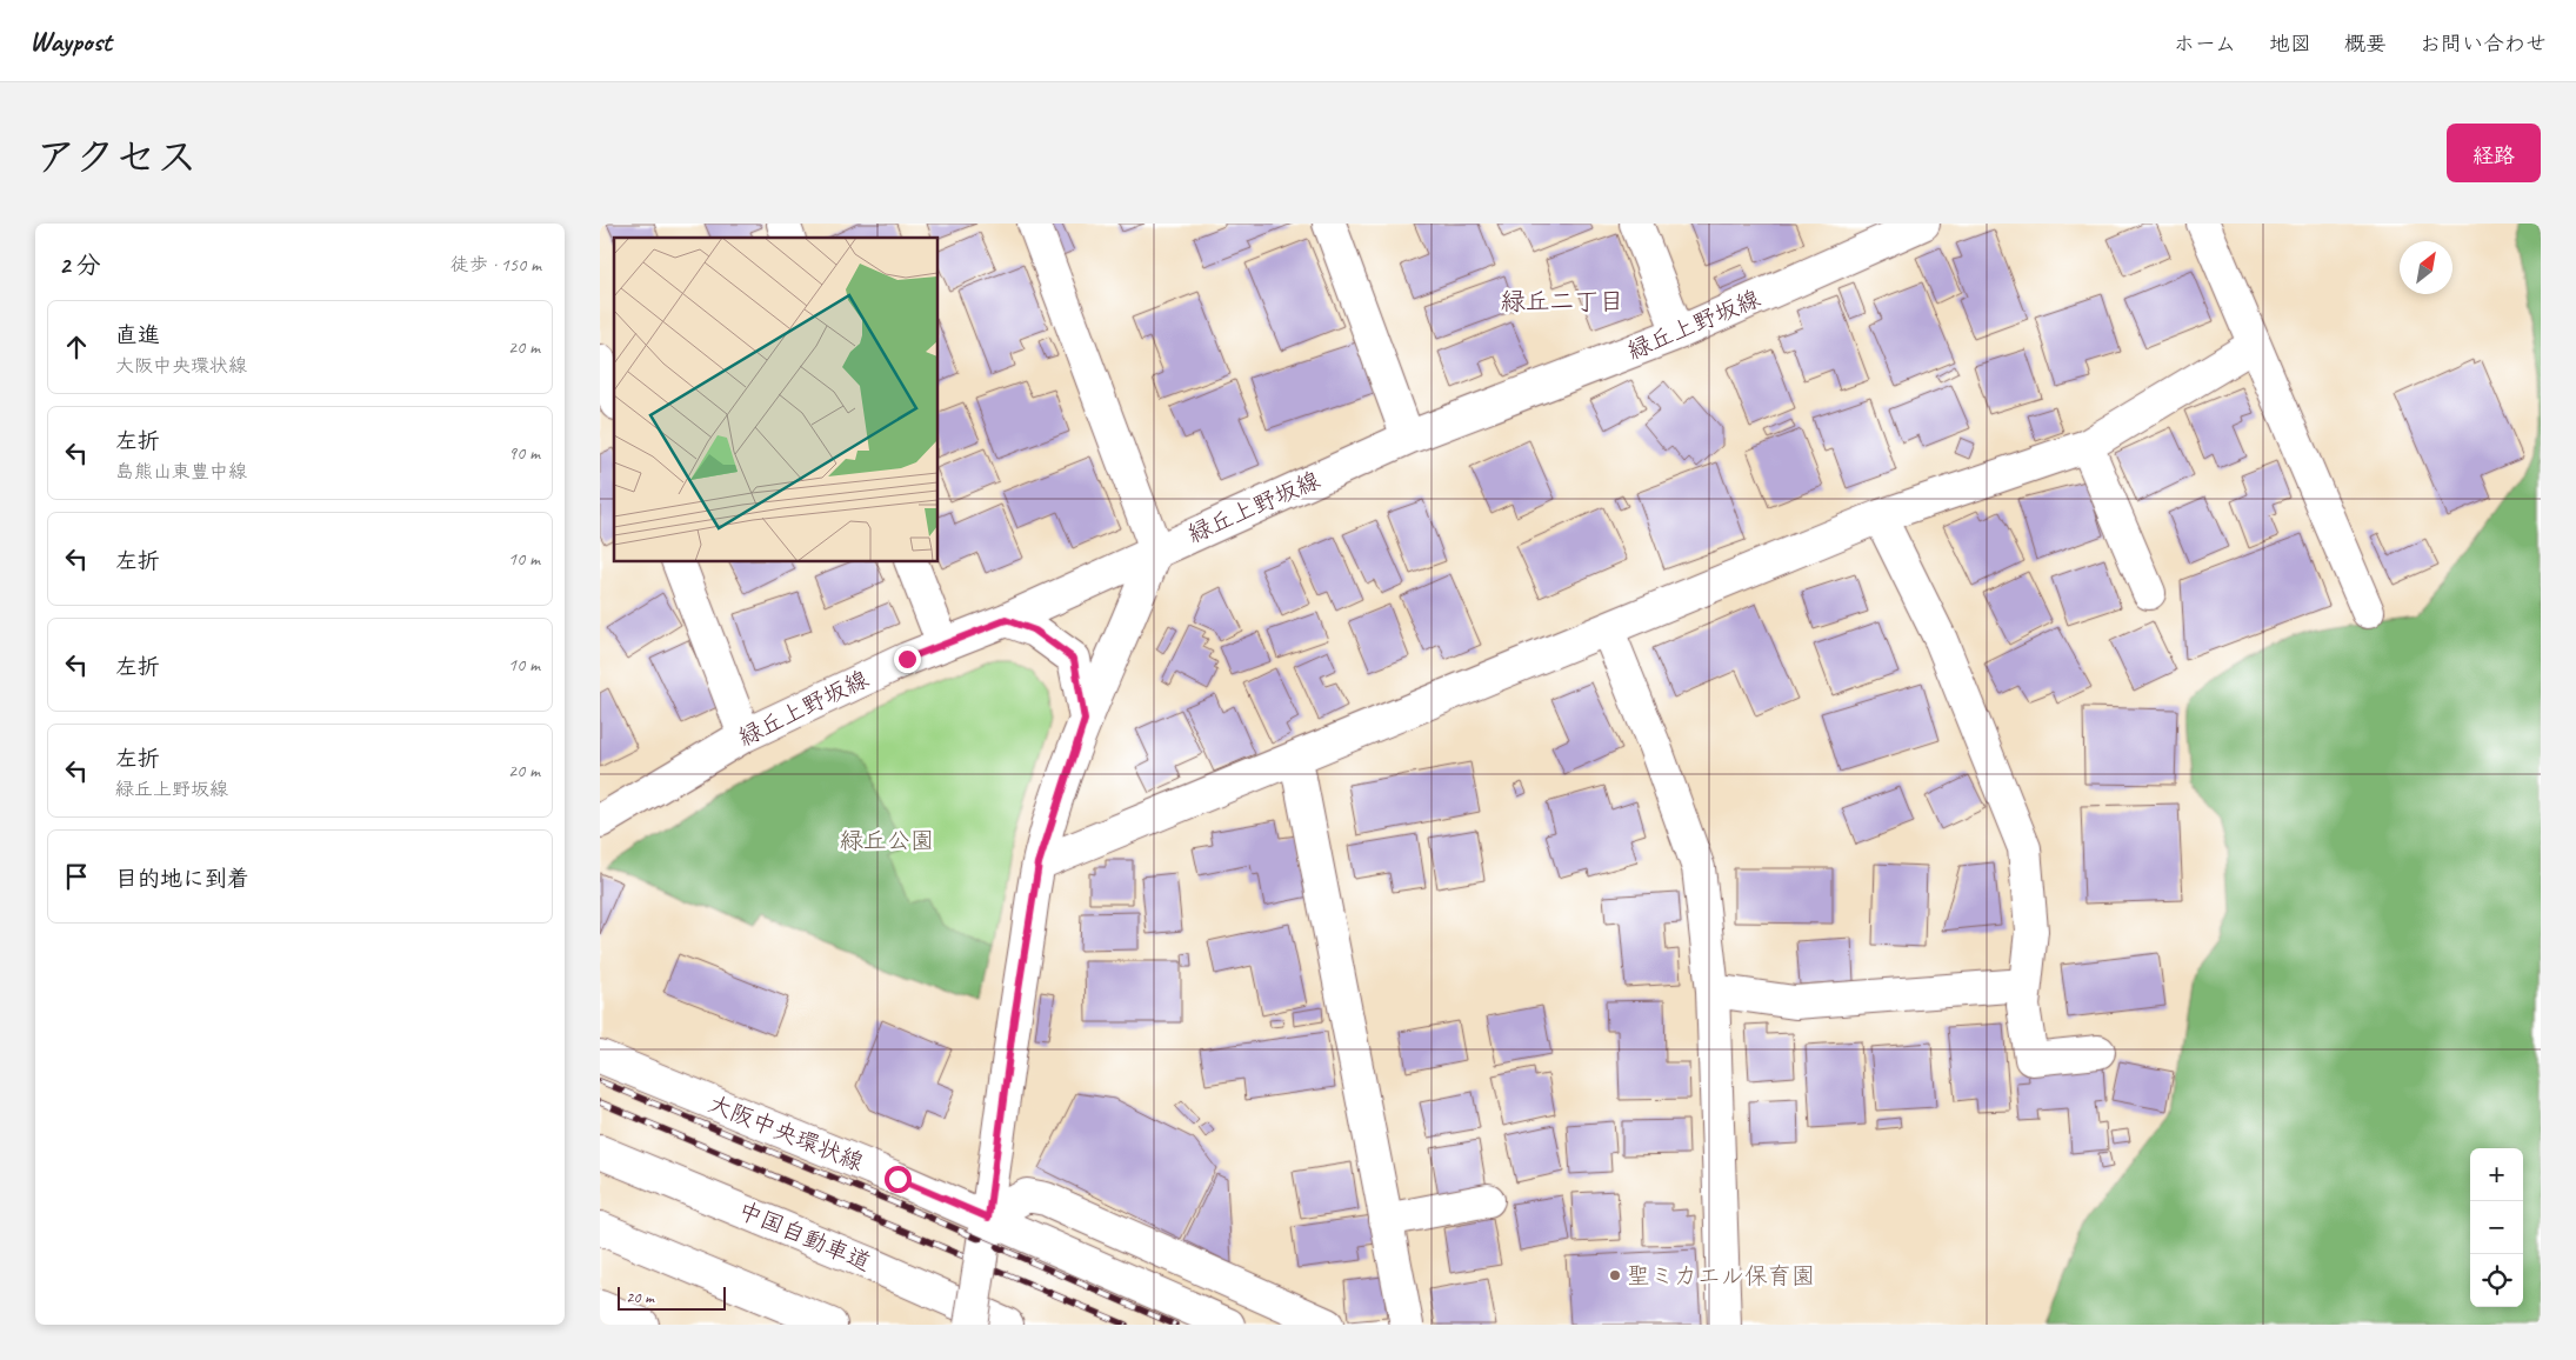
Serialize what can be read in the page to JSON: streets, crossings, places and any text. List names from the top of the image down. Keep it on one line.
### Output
{"streets":{"main road":["緑丘上野坂線","大阪中央環状線","中国自動車道"]},"districts":["緑丘二丁目"],"parks":["緑丘公園"],"places":["聖ミカエル保育園"],"scale_bar":"20 m","north":"top right","page":{"header":"Waypost","nav":["ホーム","地図","概要","お問い合わせ"],"title":"アクセス","buttons":"経路","heading":["2 分","徒歩 · 150 m"],"list":[["直進","大阪中央環状線","20 m"],["左折","島熊山東豊中線","90 m"],["左折","10 m"],["左折","10 m"],["左折","緑丘上野坂線","20 m"],"目的地に到着"],"map_buttons":["+","−"],"scale":"20 m"}}
